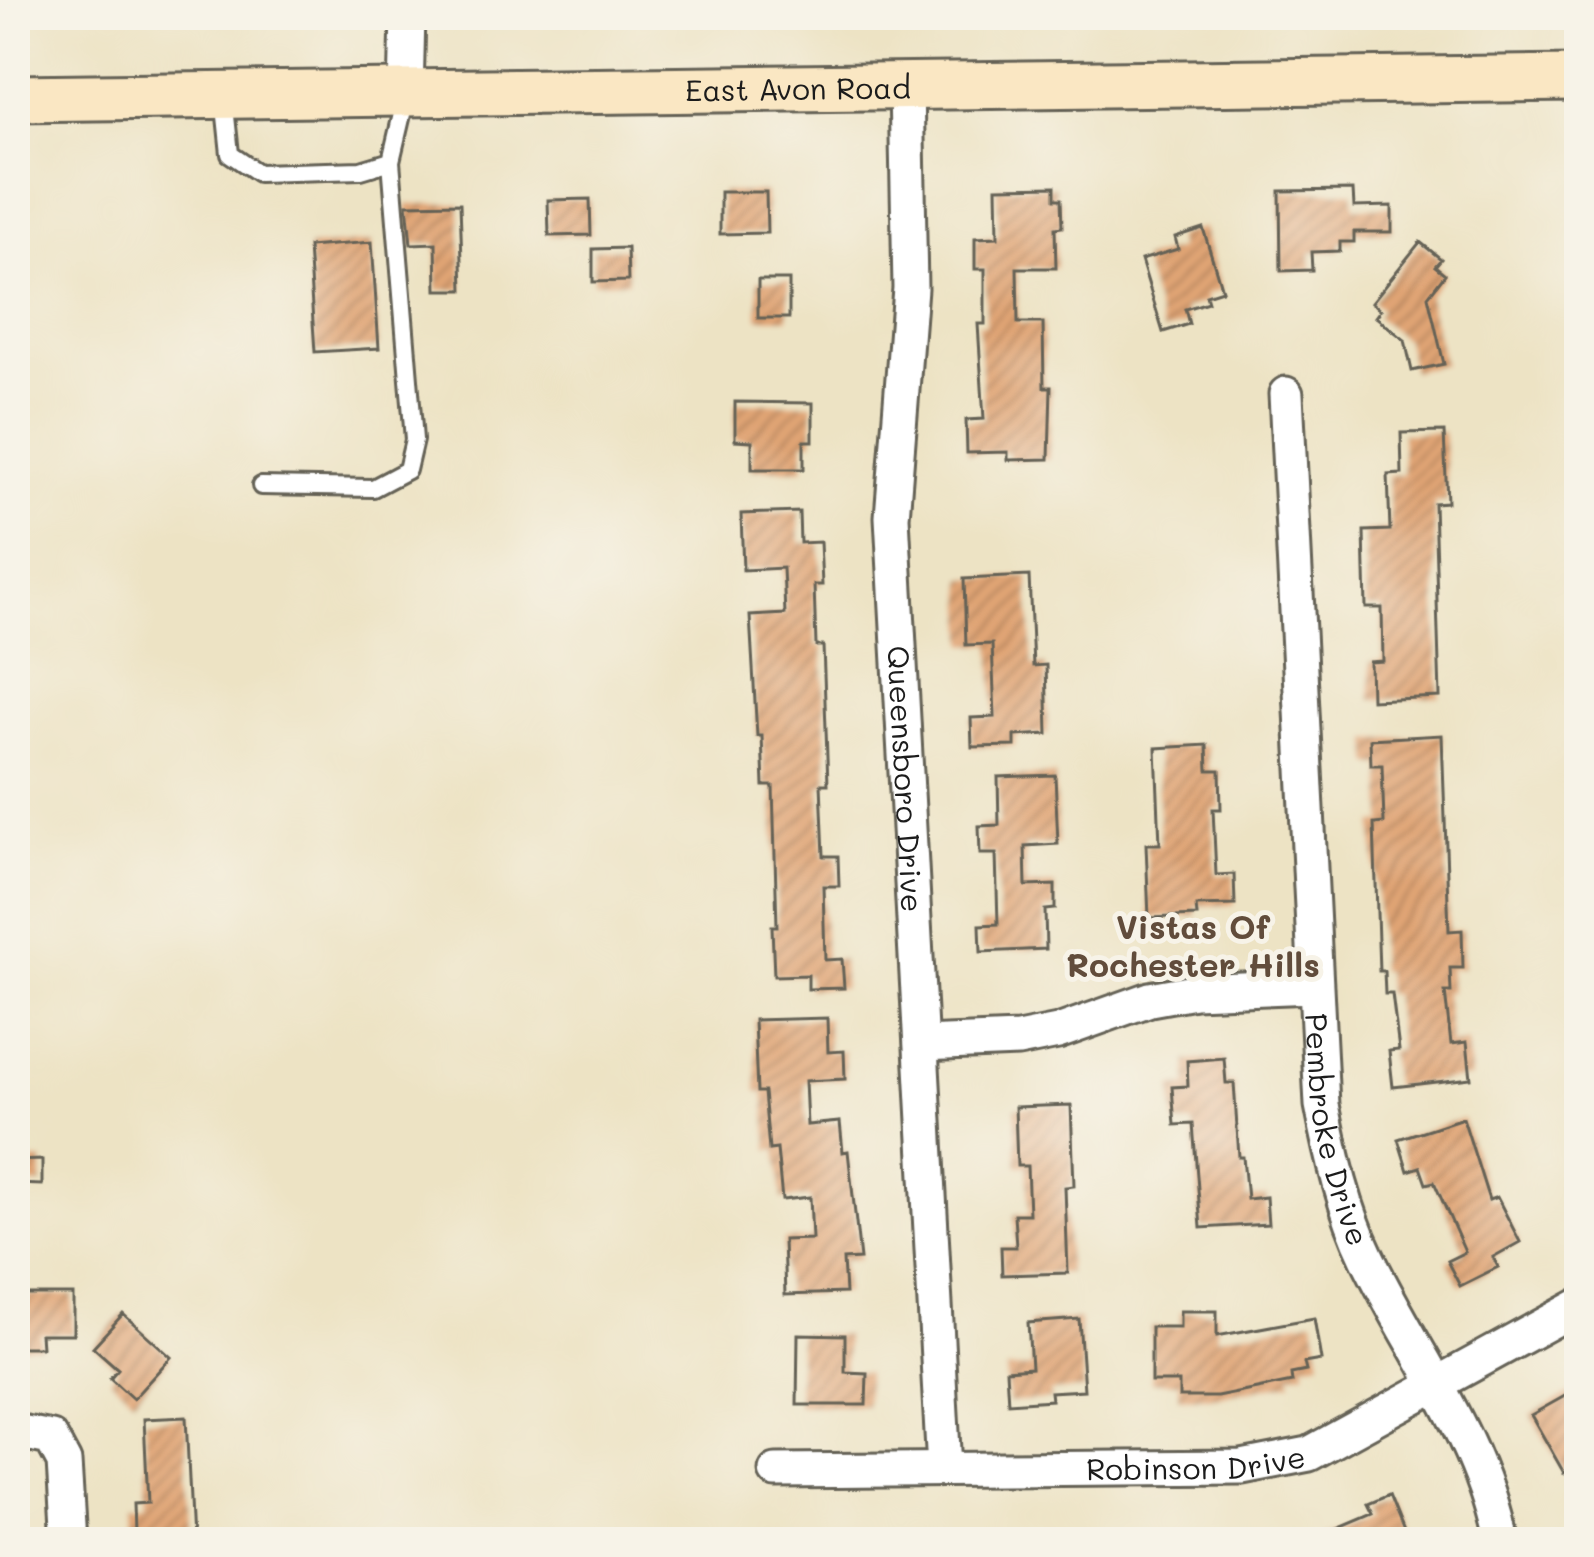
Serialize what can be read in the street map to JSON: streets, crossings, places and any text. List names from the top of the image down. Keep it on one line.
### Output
{"streets":{"main road":["East Avon Road"],"street":["Queensboro Drive","Pembroke Drive","Robinson Drive"]},"crossings":[["East Avon Road","Queensboro Drive"],["Queensboro Drive","Robinson Drive"],["Pembroke Drive","Robinson Drive"]],"districts":["Vistas Of Rochester Hills"]}
